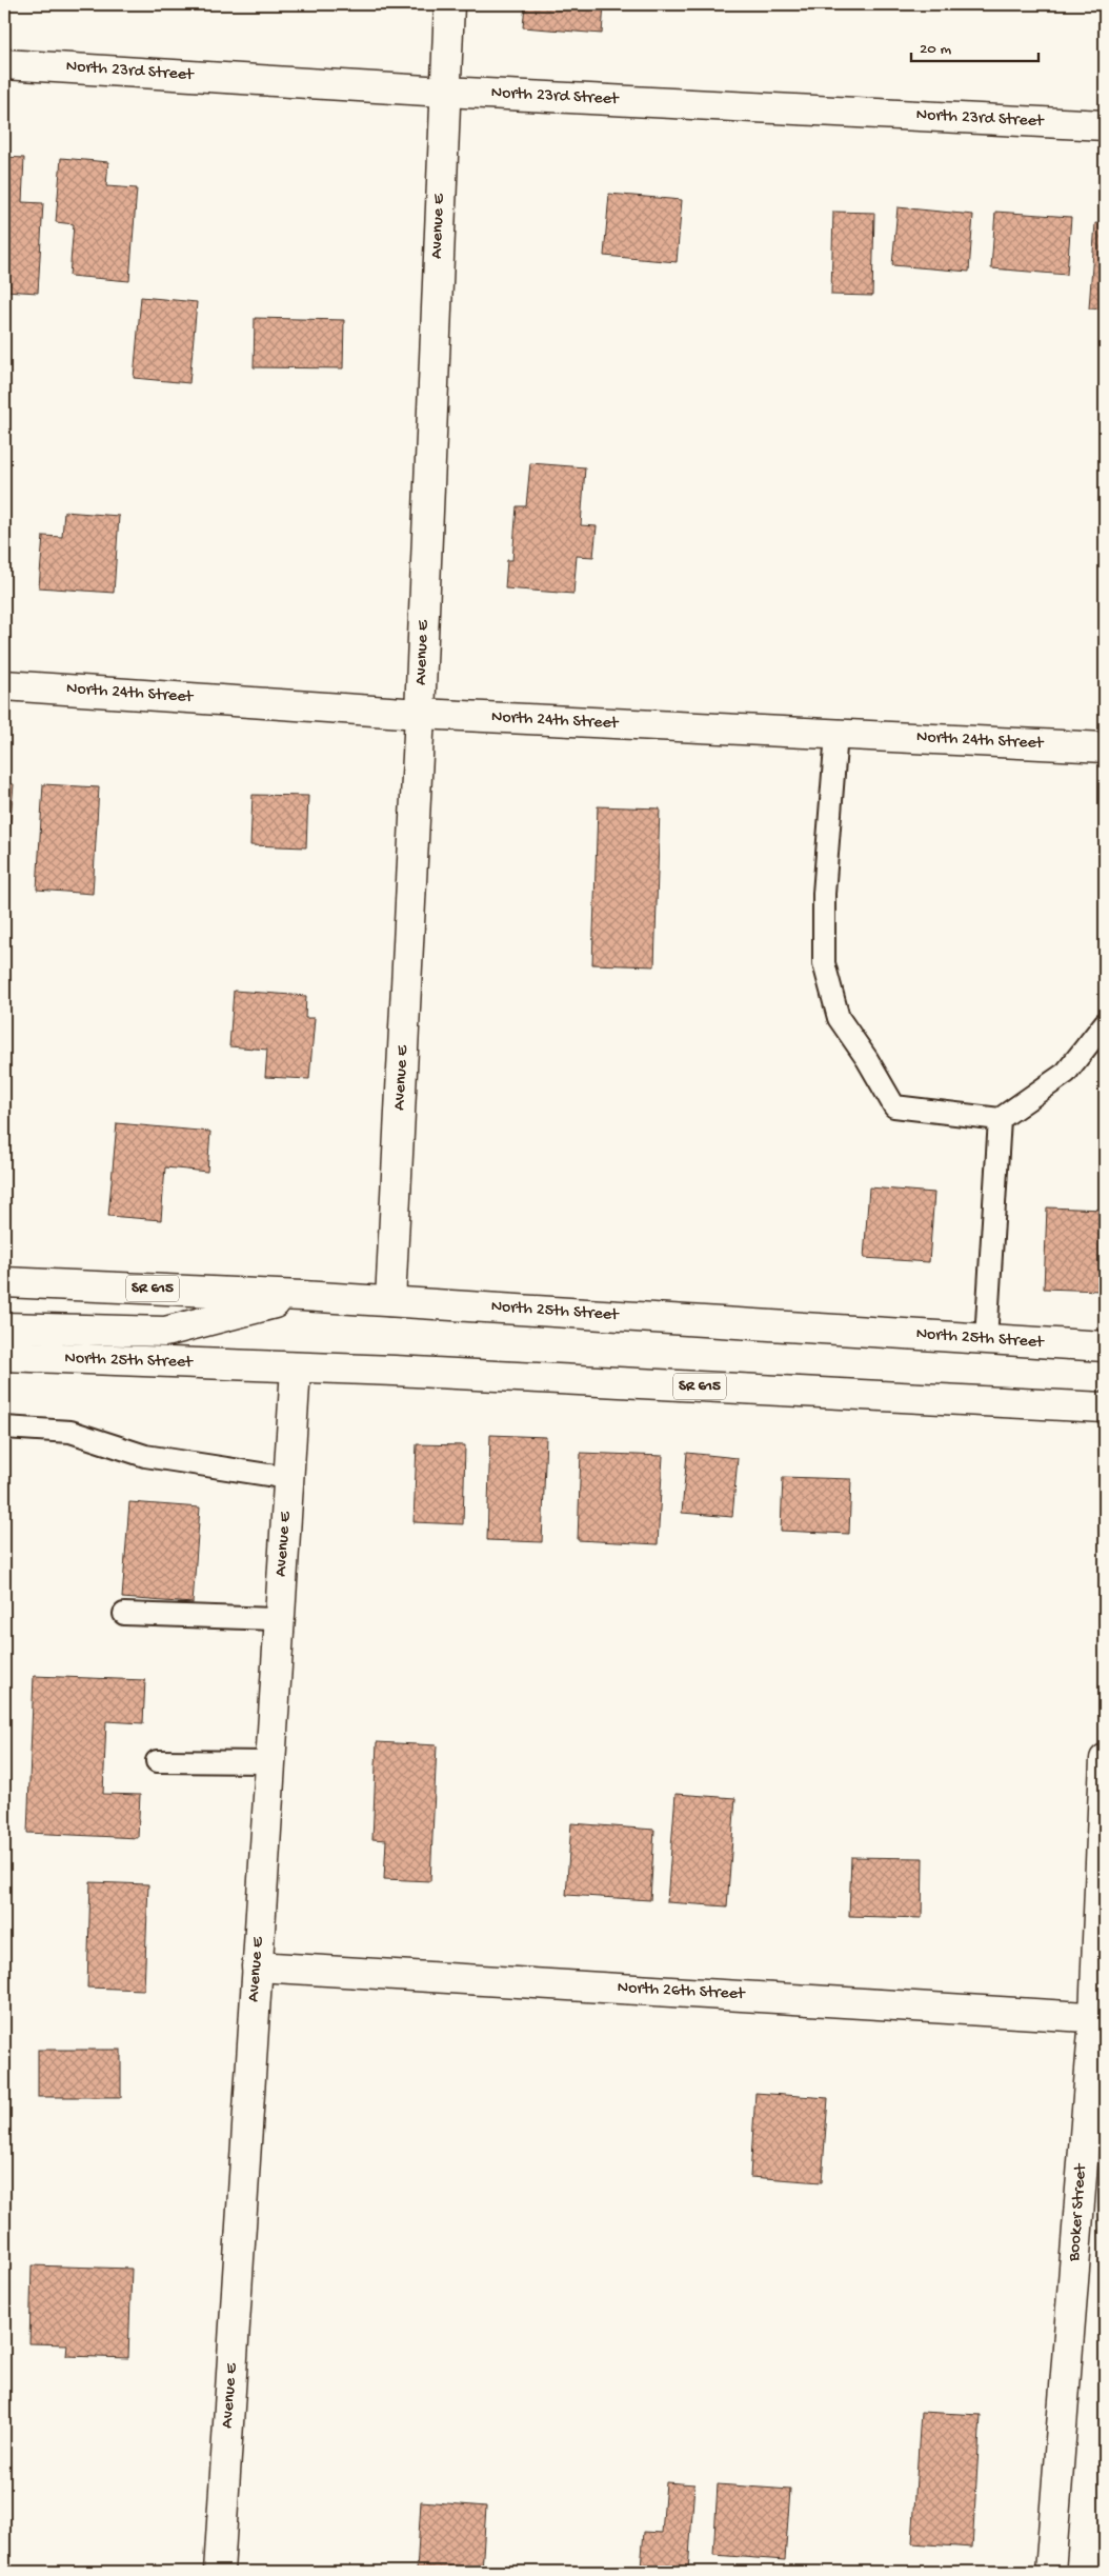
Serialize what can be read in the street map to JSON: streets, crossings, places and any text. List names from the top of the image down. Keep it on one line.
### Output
{"streets":{"street":["North 23rd Street","Avenue E","North 24th Street","SR 615","North 25th Street","North 26th Street","Booker Street"]},"crossings":[["North 23rd Street","Avenue E"],["Avenue E","North 24th Street"],["Avenue E","North 25th Street"],["Avenue E","North 26th Street"],["North 26th Street","Booker Street"]],"scale_bar":"20 m"}
